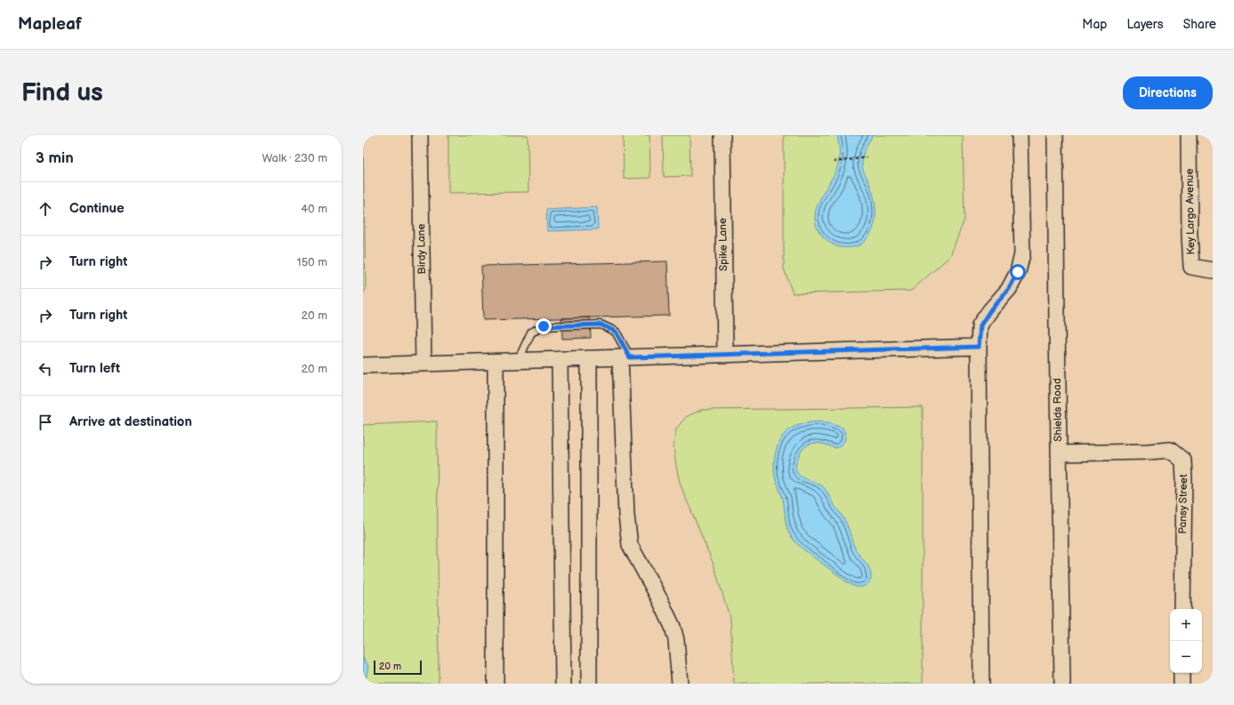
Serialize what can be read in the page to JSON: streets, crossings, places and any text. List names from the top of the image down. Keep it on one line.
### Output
{"streets":{"street":["Key Largo Avenue","Spike Lane","Birdy Lane","Shields Road","Pansy Street"]},"crossings":[["Shields Road","Pansy Street"]],"scale_bar":"20 m","page":{"header":"Mapleaf","nav":["Map","Layers","Share"],"buttons":"Directions","title":"Find us","heading":["3 min","Walk · 230 m"],"list":[["Continue","40 m"],["Turn right","150 m"],["Turn right","20 m"],["Turn left","20 m"],"Arrive at destination"],"map_buttons":["+","−"],"scale":"20 m"}}
